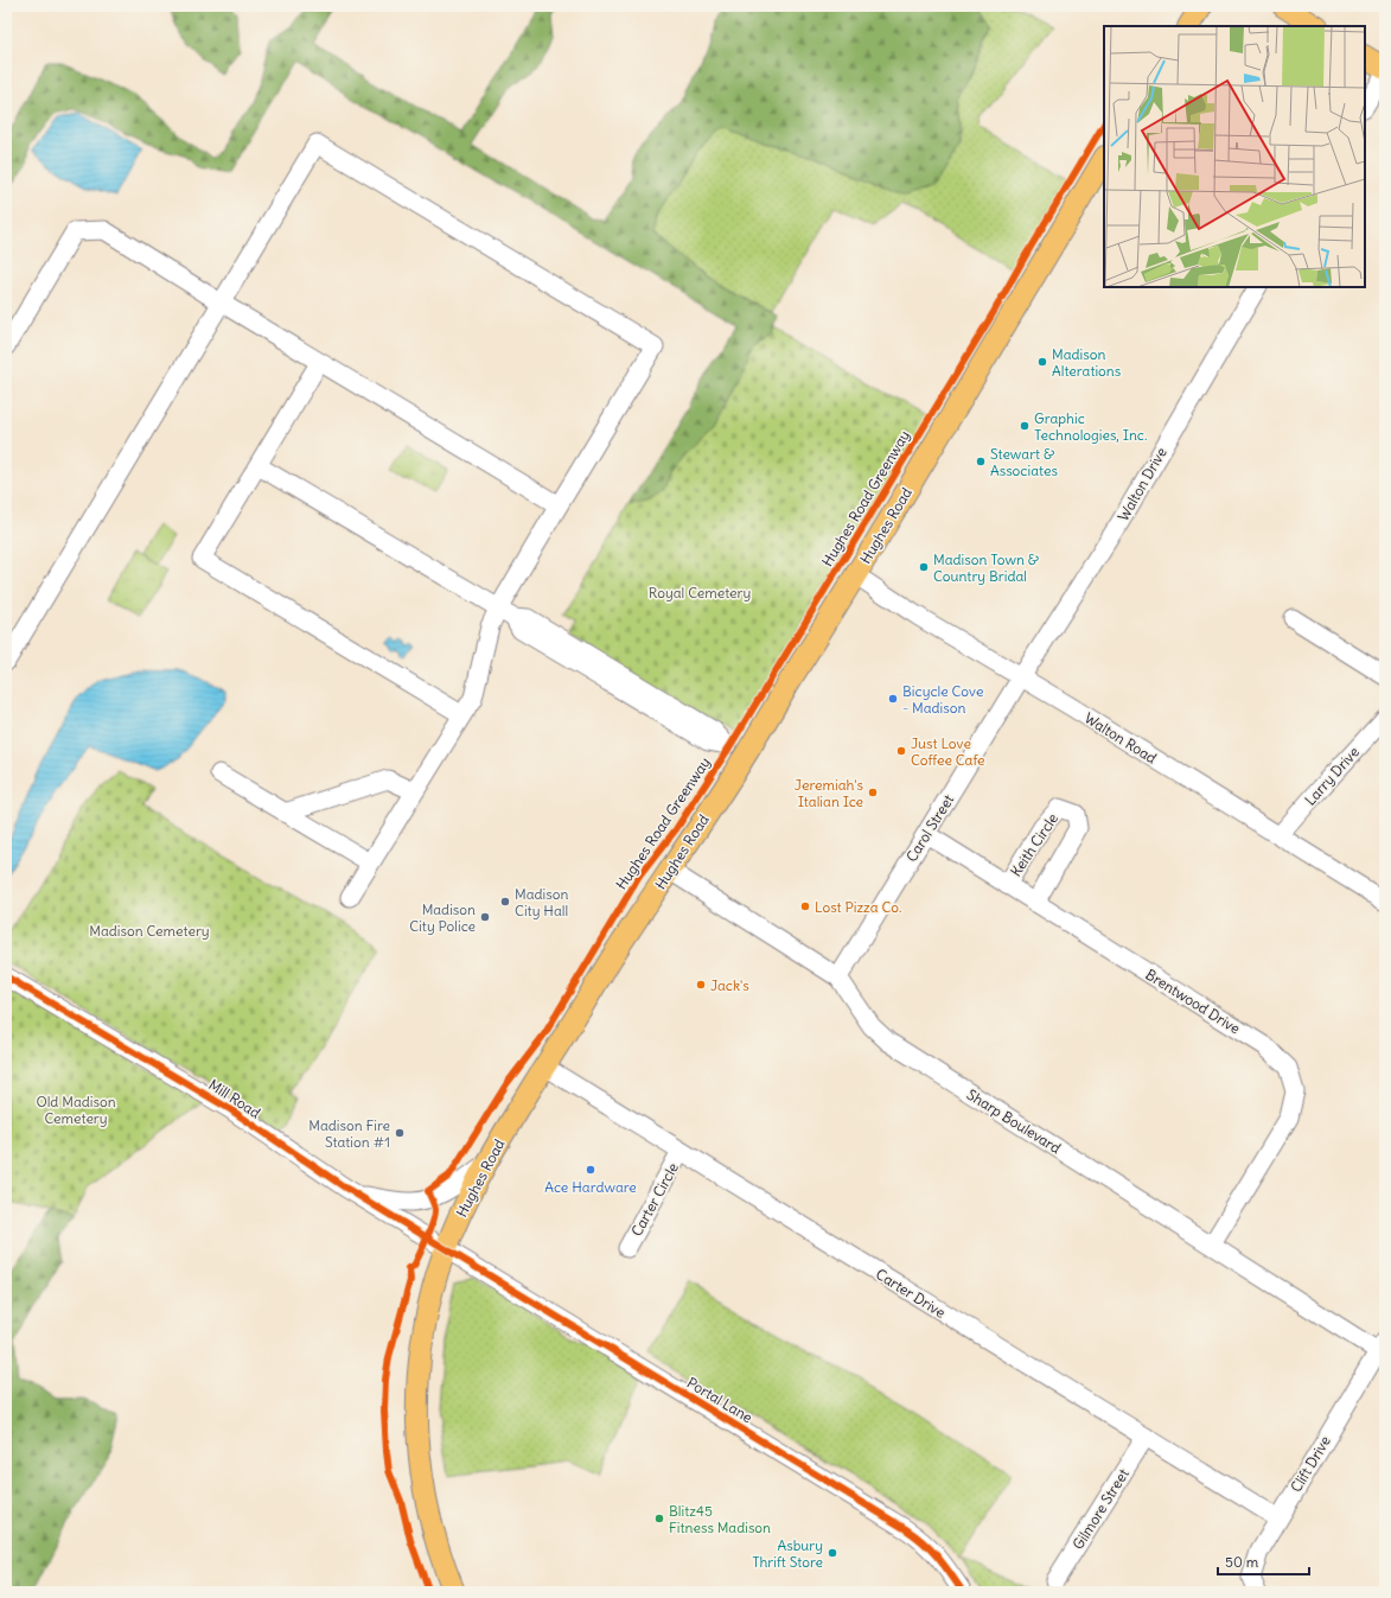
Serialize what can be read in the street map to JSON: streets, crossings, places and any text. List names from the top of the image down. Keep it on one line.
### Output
{"streets":{"main road":["Hughes Road"],"street":["Walton Drive","Walton Road","Larry Drive","Carol Street","Keith Circle","Brentwood Drive","Mill Road","Sharp Boulevard","Carter Circle","Carter Drive","Portal Lane","Clift Drive","Gilmore Street"],"cycle path":["Hughes Road Greenway"]},"crossings":[["Walton Drive","Walton Road"],["Walton Drive","Carol Street"],["Hughes Road","Walton Road"],["Hughes Road","Mill Road"],["Hughes Road","Sharp Boulevard"],["Hughes Road","Carter Drive"],["Hughes Road","Portal Lane"],["Walton Road","Larry Drive"],["Walton Road","Carol Street"],["Carol Street","Brentwood Drive"],["Carol Street","Sharp Boulevard"],["Keith Circle","Brentwood Drive"],["Brentwood Drive","Sharp Boulevard"],["Mill Road","Portal Lane"],["Sharp Boulevard","Clift Drive"],["Carter Circle","Carter Drive"],["Carter Drive","Clift Drive"],["Carter Drive","Gilmore Street"]],"parks":["Royal Cemetery","Madison Cemetery","Old Madison Cemetery"],"places":["Madison Alterations","Graphic Technologies, Inc.","Stewart & Associates","Madison Town & Country Bridal","Bicycle Cove - Madison","Just Love Coffee Cafe","Jeremiah's Italian Ice","Madison City Hall","Lost Pizza Co.","Madison City Police","Jack's","Madison Fire Station #1","Ace Hardware","Blitz45 Fitness Madison","Asbury Thrift Store"],"scale_bar":"50 m"}
